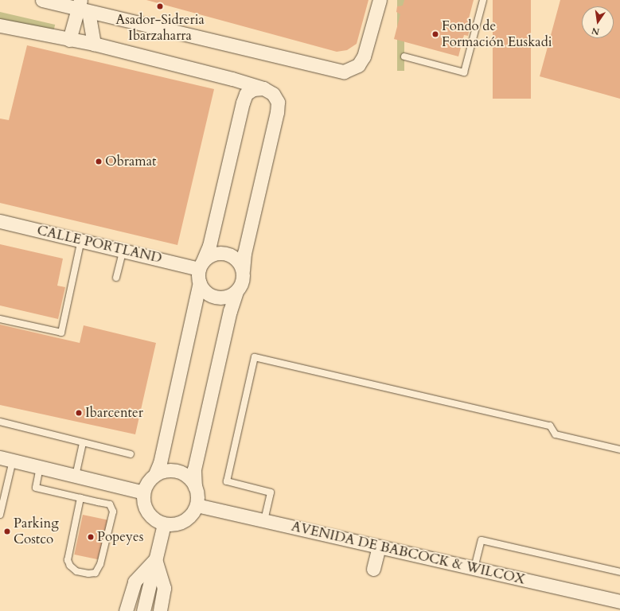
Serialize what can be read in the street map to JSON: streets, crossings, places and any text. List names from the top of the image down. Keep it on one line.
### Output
{"streets":{"street":["CALLE PORTLAND","AVENIDA DE BABCOCK & WILCOX"]},"places":["Asador-Sidreria Ibarzaharra","Fondo de Formación Euskadi","Obramat","Ibarcenter","Parking Costco","Popeyes"],"north":"bottom"}
